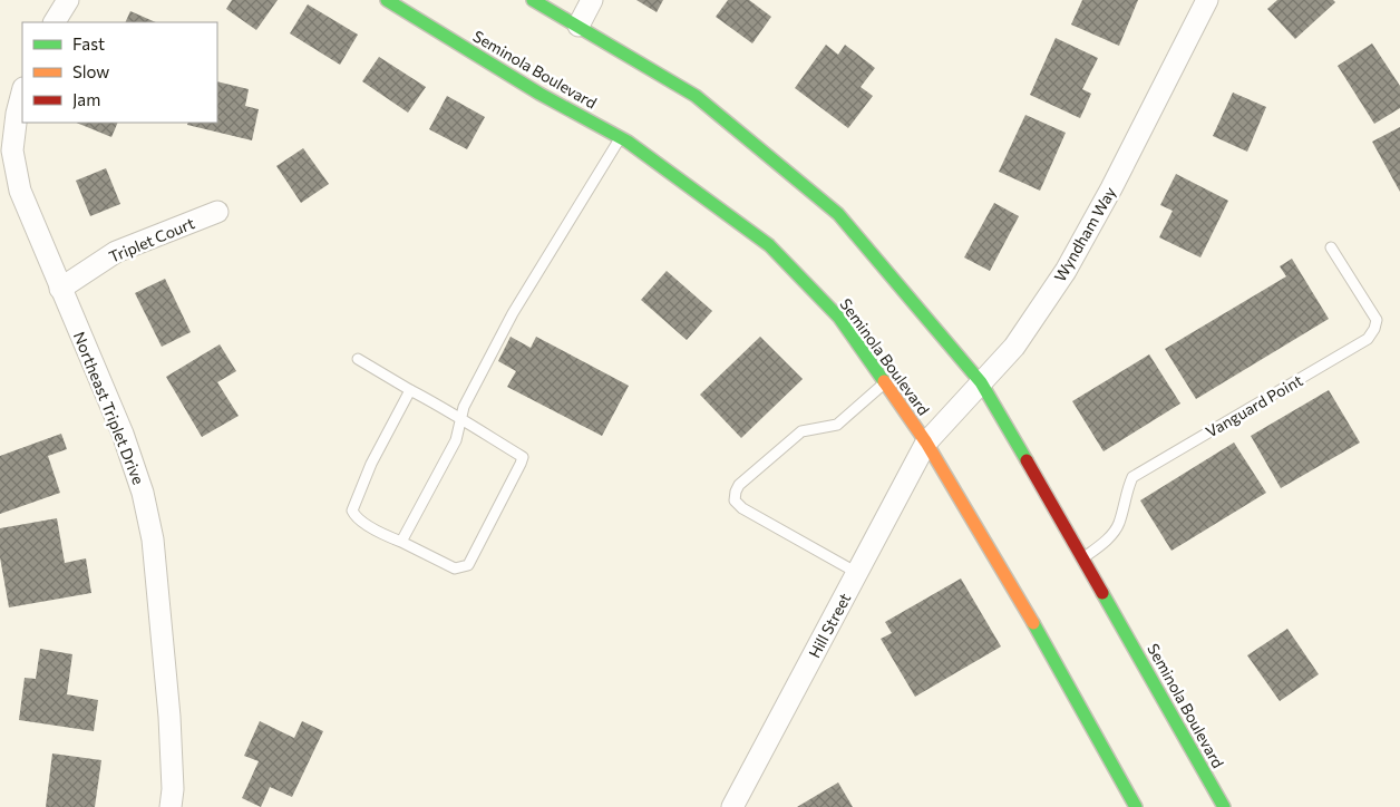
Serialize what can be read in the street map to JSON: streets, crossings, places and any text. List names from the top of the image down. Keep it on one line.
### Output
{"streets":{"main road":["Seminola Boulevard"],"street":["Wyndham Way","Triplet Court","Northeast Triplet Drive","Hill Street"],"lane":["Vanguard Point"]},"crossings":[["Seminola Boulevard","Wyndham Way"],["Seminola Boulevard","Vanguard Point"],["Seminola Boulevard","Hill Street"],["Wyndham Way","Hill Street"],["Triplet Court","Northeast Triplet Drive"]],"legend":["Fast","Slow","Jam"]}
